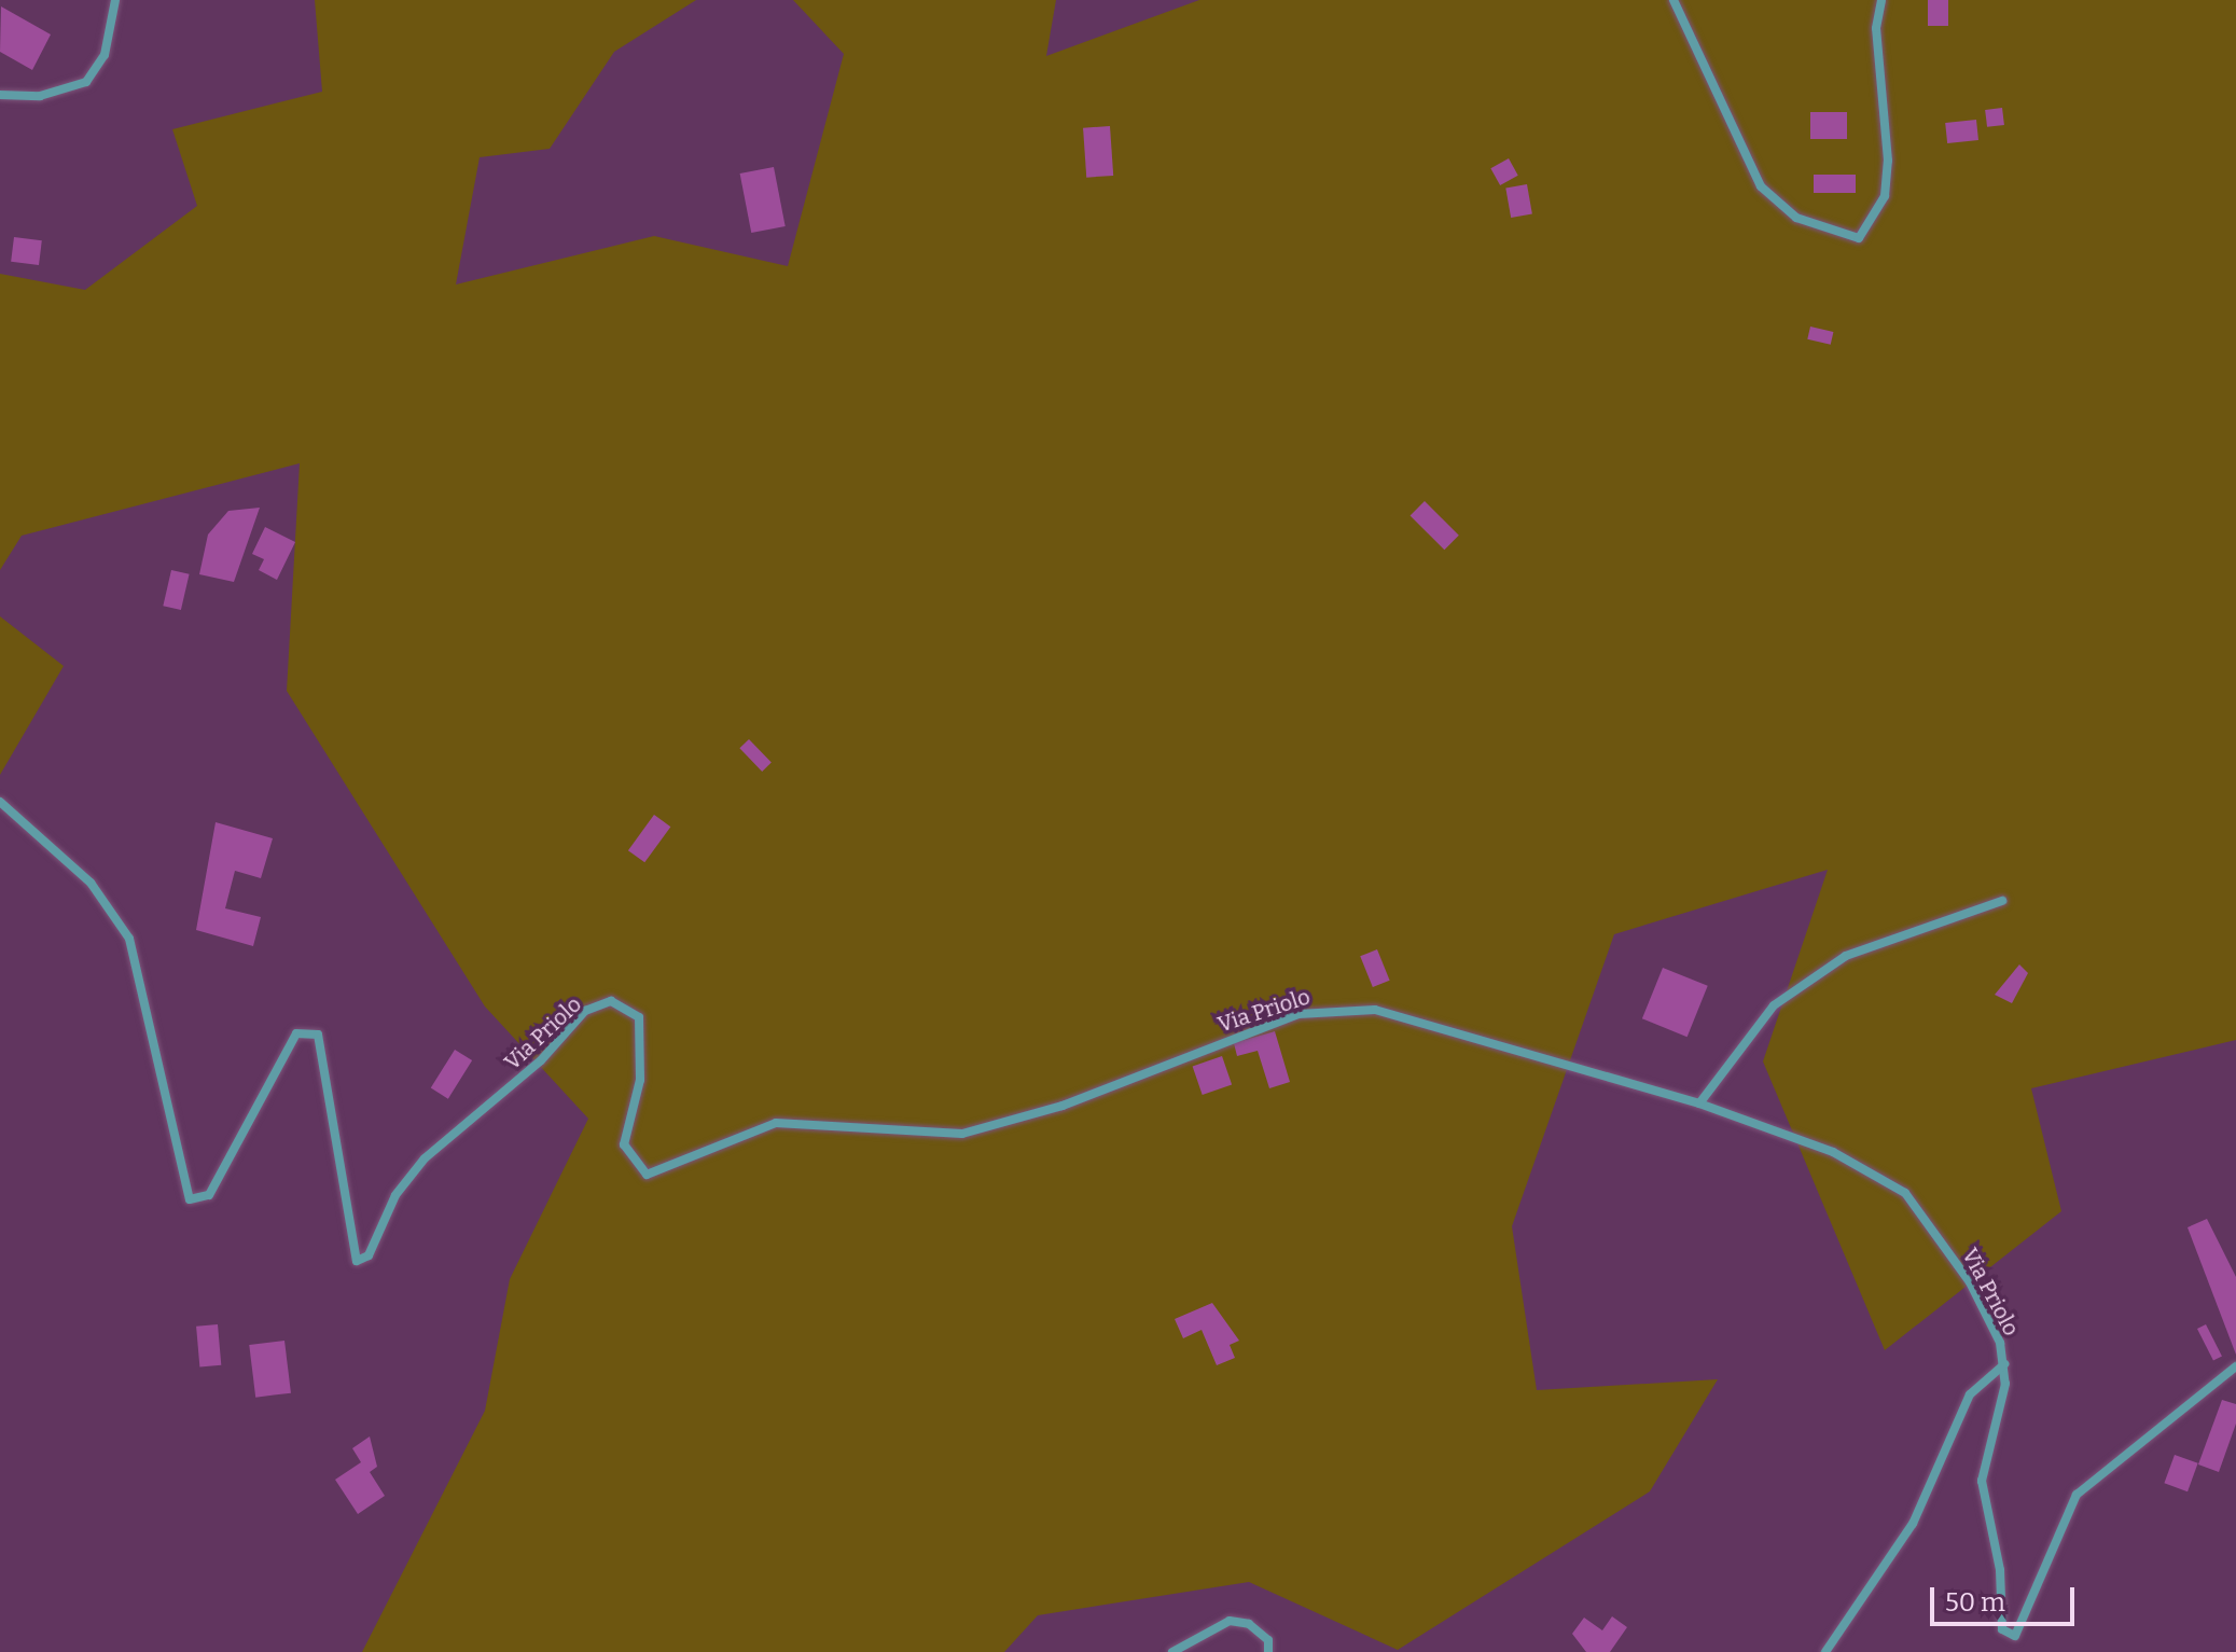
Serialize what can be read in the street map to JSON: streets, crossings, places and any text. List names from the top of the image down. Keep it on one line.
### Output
{"streets":{"street":["Via Priolo"]},"scale_bar":"50 m"}
